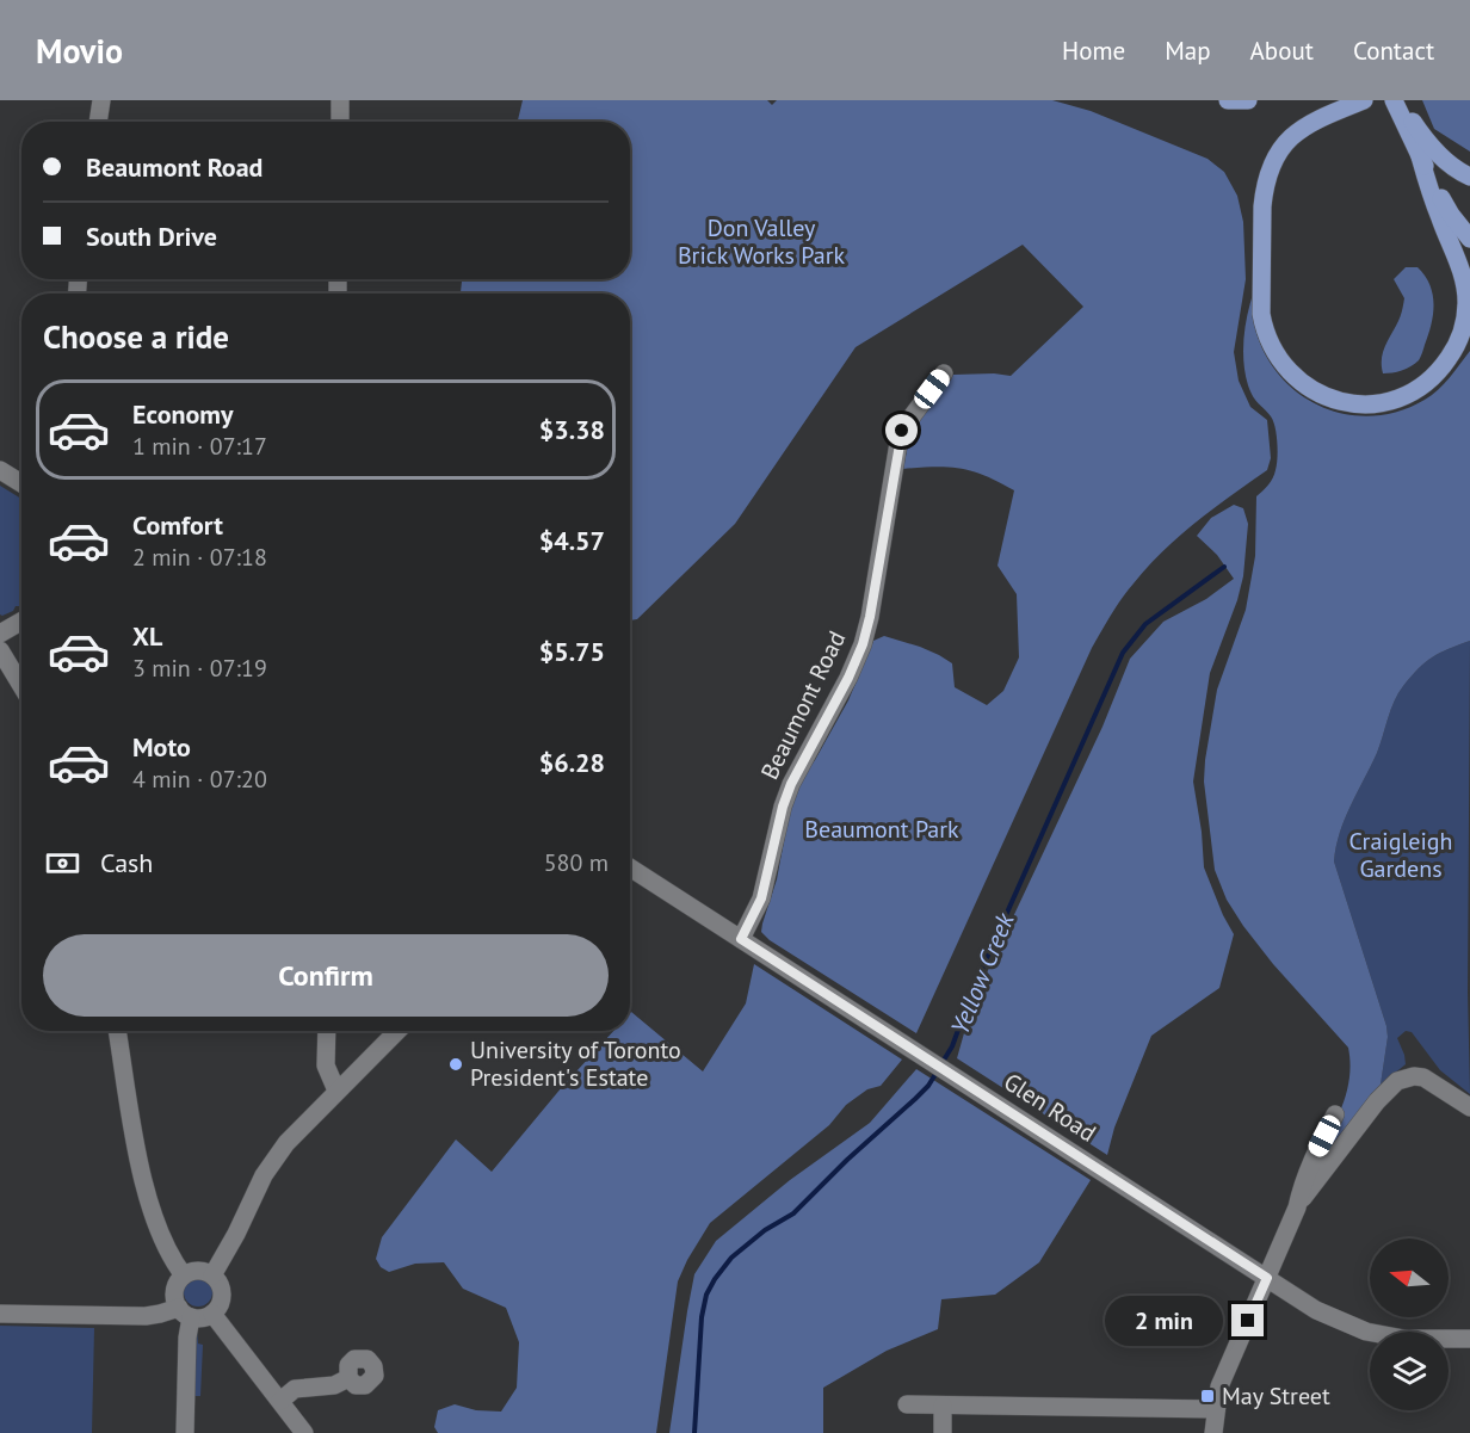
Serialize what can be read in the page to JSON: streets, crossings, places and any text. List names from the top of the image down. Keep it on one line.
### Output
{"streets":{"street":["Beaumont Road","Glen Road"]},"crossings":[["Beaumont Road","Glen Road"]],"water":["Yellow Creek"],"parks":["Don Valley Brick Works Park","Beaumont Park","Craigleigh Gardens"],"places":{"other":["University of Toronto President's Estate"],"transit":["May Street"]},"north":"left","page":{"header":"Movio","nav":["Home","Map","About","Contact"],"banner":["Beaumont Road","South Drive"],"heading":"Choose a ride","list":[{"name":"Economy","note":"1 min · 07:17","value":"$3.38"},{"name":"Comfort","note":"2 min · 07:18","value":"$4.57"},{"name":"XL","note":"3 min · 07:19","value":"$5.75"},{"name":"Moto","note":"4 min · 07:20","value":"$6.28"}],"pay":["Cash","580 m"],"buttons":"Confirm","bubble":"2 min"}}
